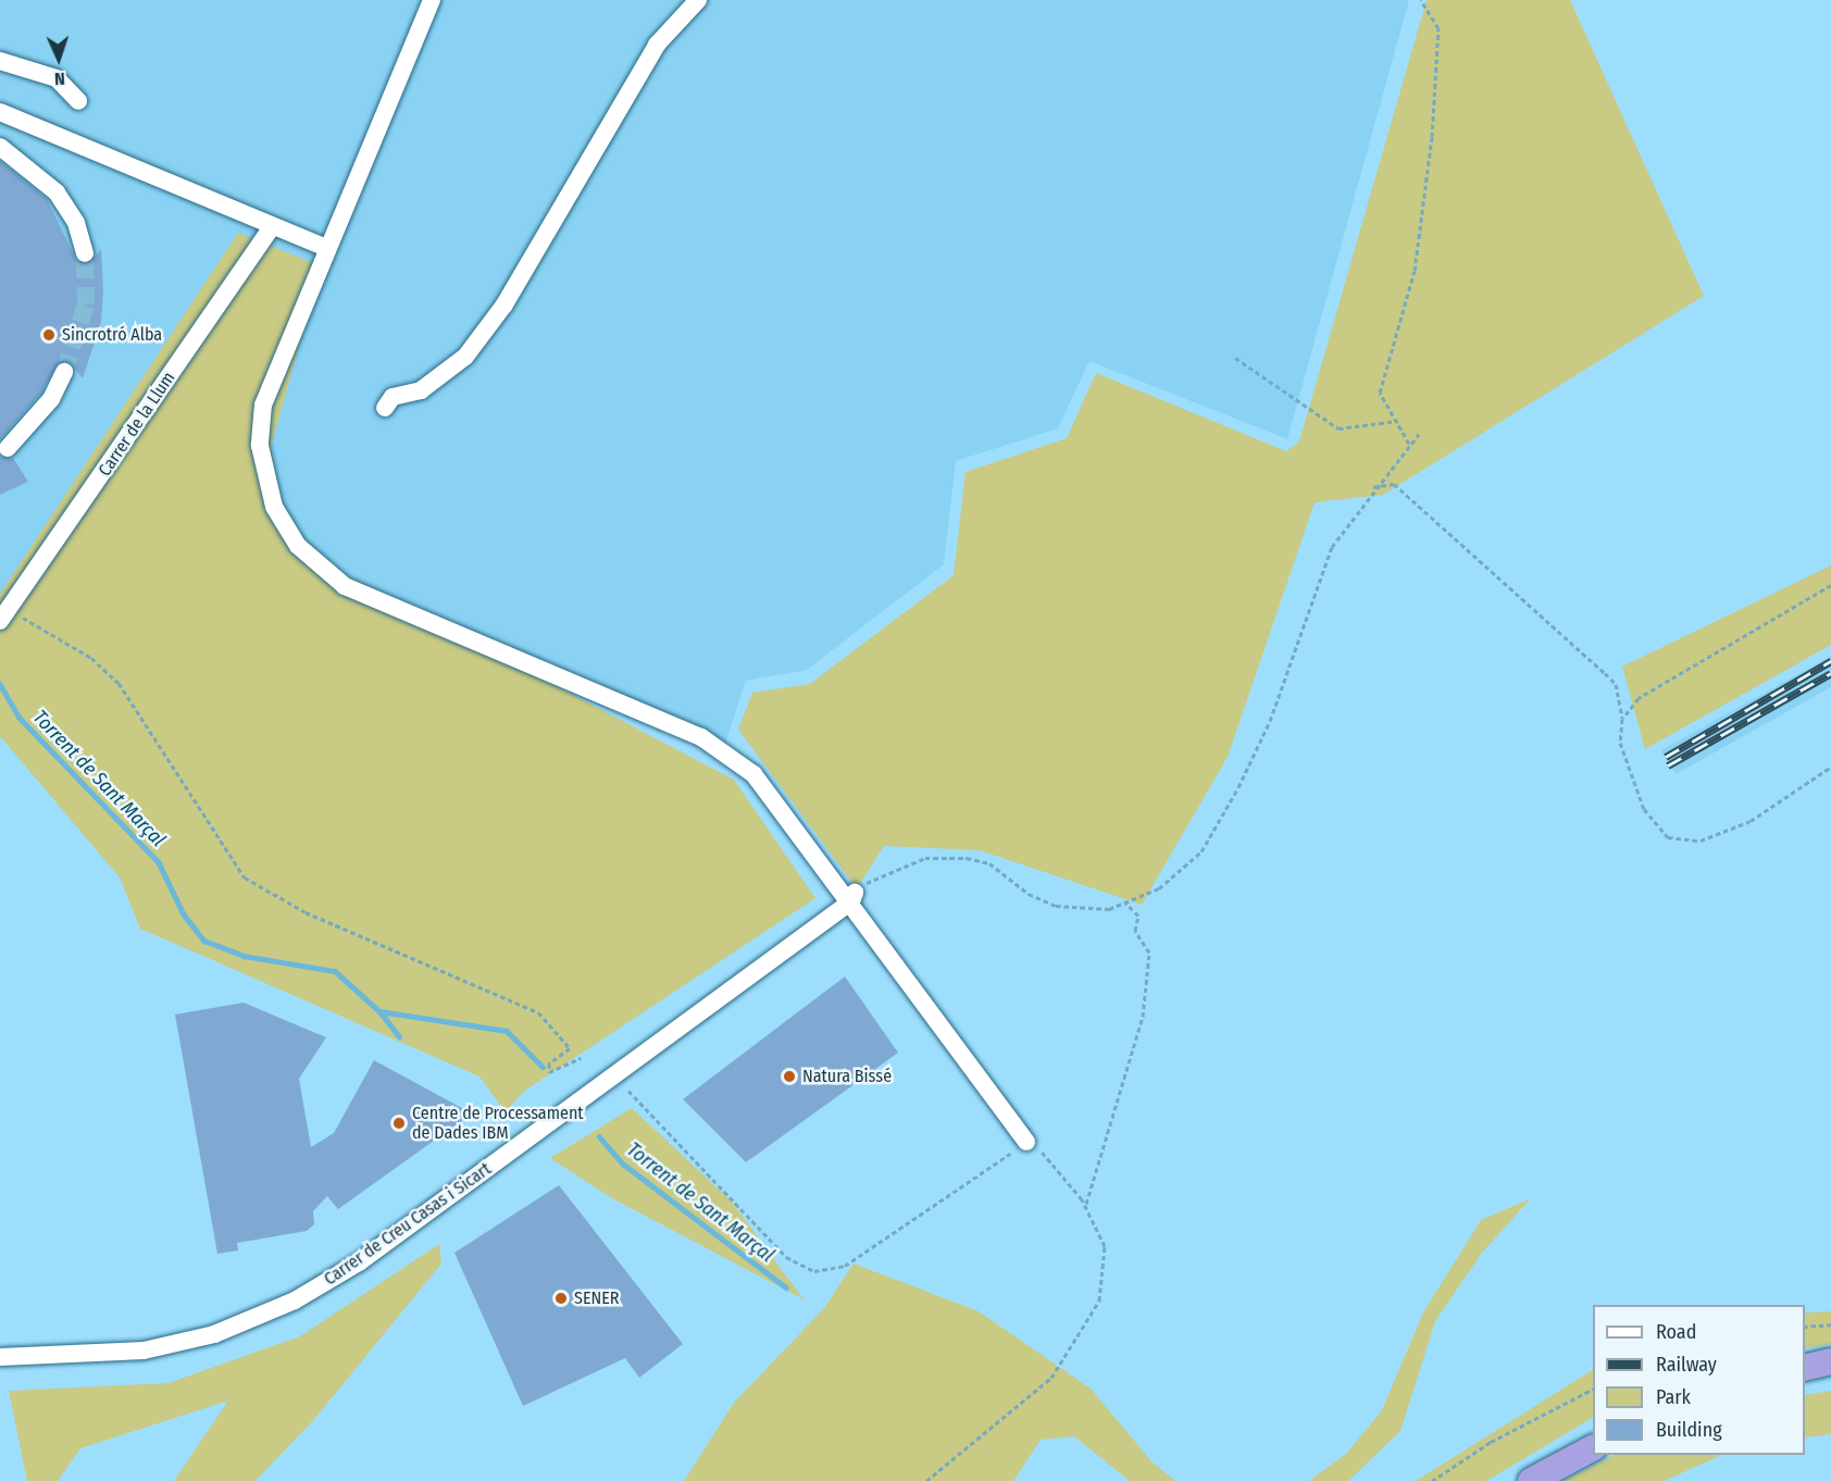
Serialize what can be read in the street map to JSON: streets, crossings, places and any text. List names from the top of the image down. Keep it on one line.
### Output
{"streets":{"street":["Carrer de la Llum","Carrer de Creu Casas i Sicart"]},"water":["Torrent de Sant Marçal"],"places":["Sincrotró Alba","Natura Bissé","Centre de Processament de Dades IBM","SENER"],"legend":["Road","Railway","Park","Building"],"north":"bottom"}
